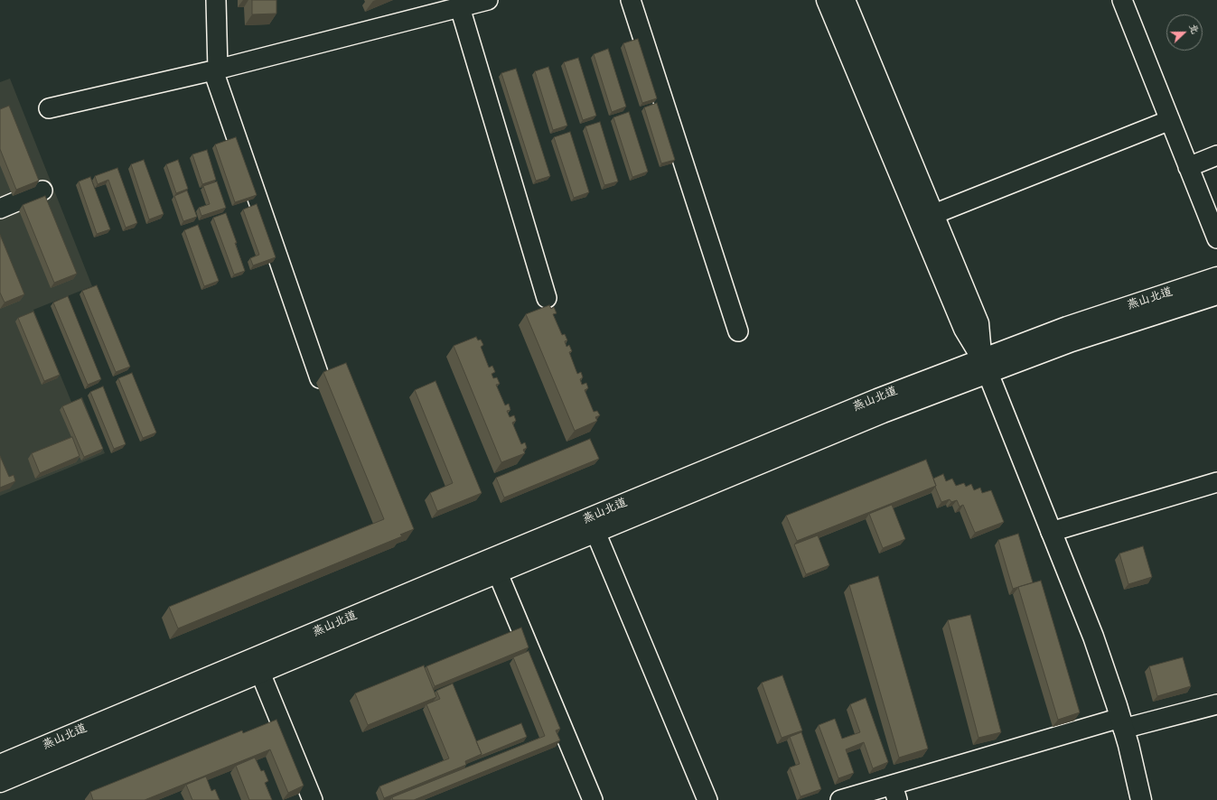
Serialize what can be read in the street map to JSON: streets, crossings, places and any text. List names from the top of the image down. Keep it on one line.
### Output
{"streets":{"main road":["燕山北道"]},"north":"right"}
